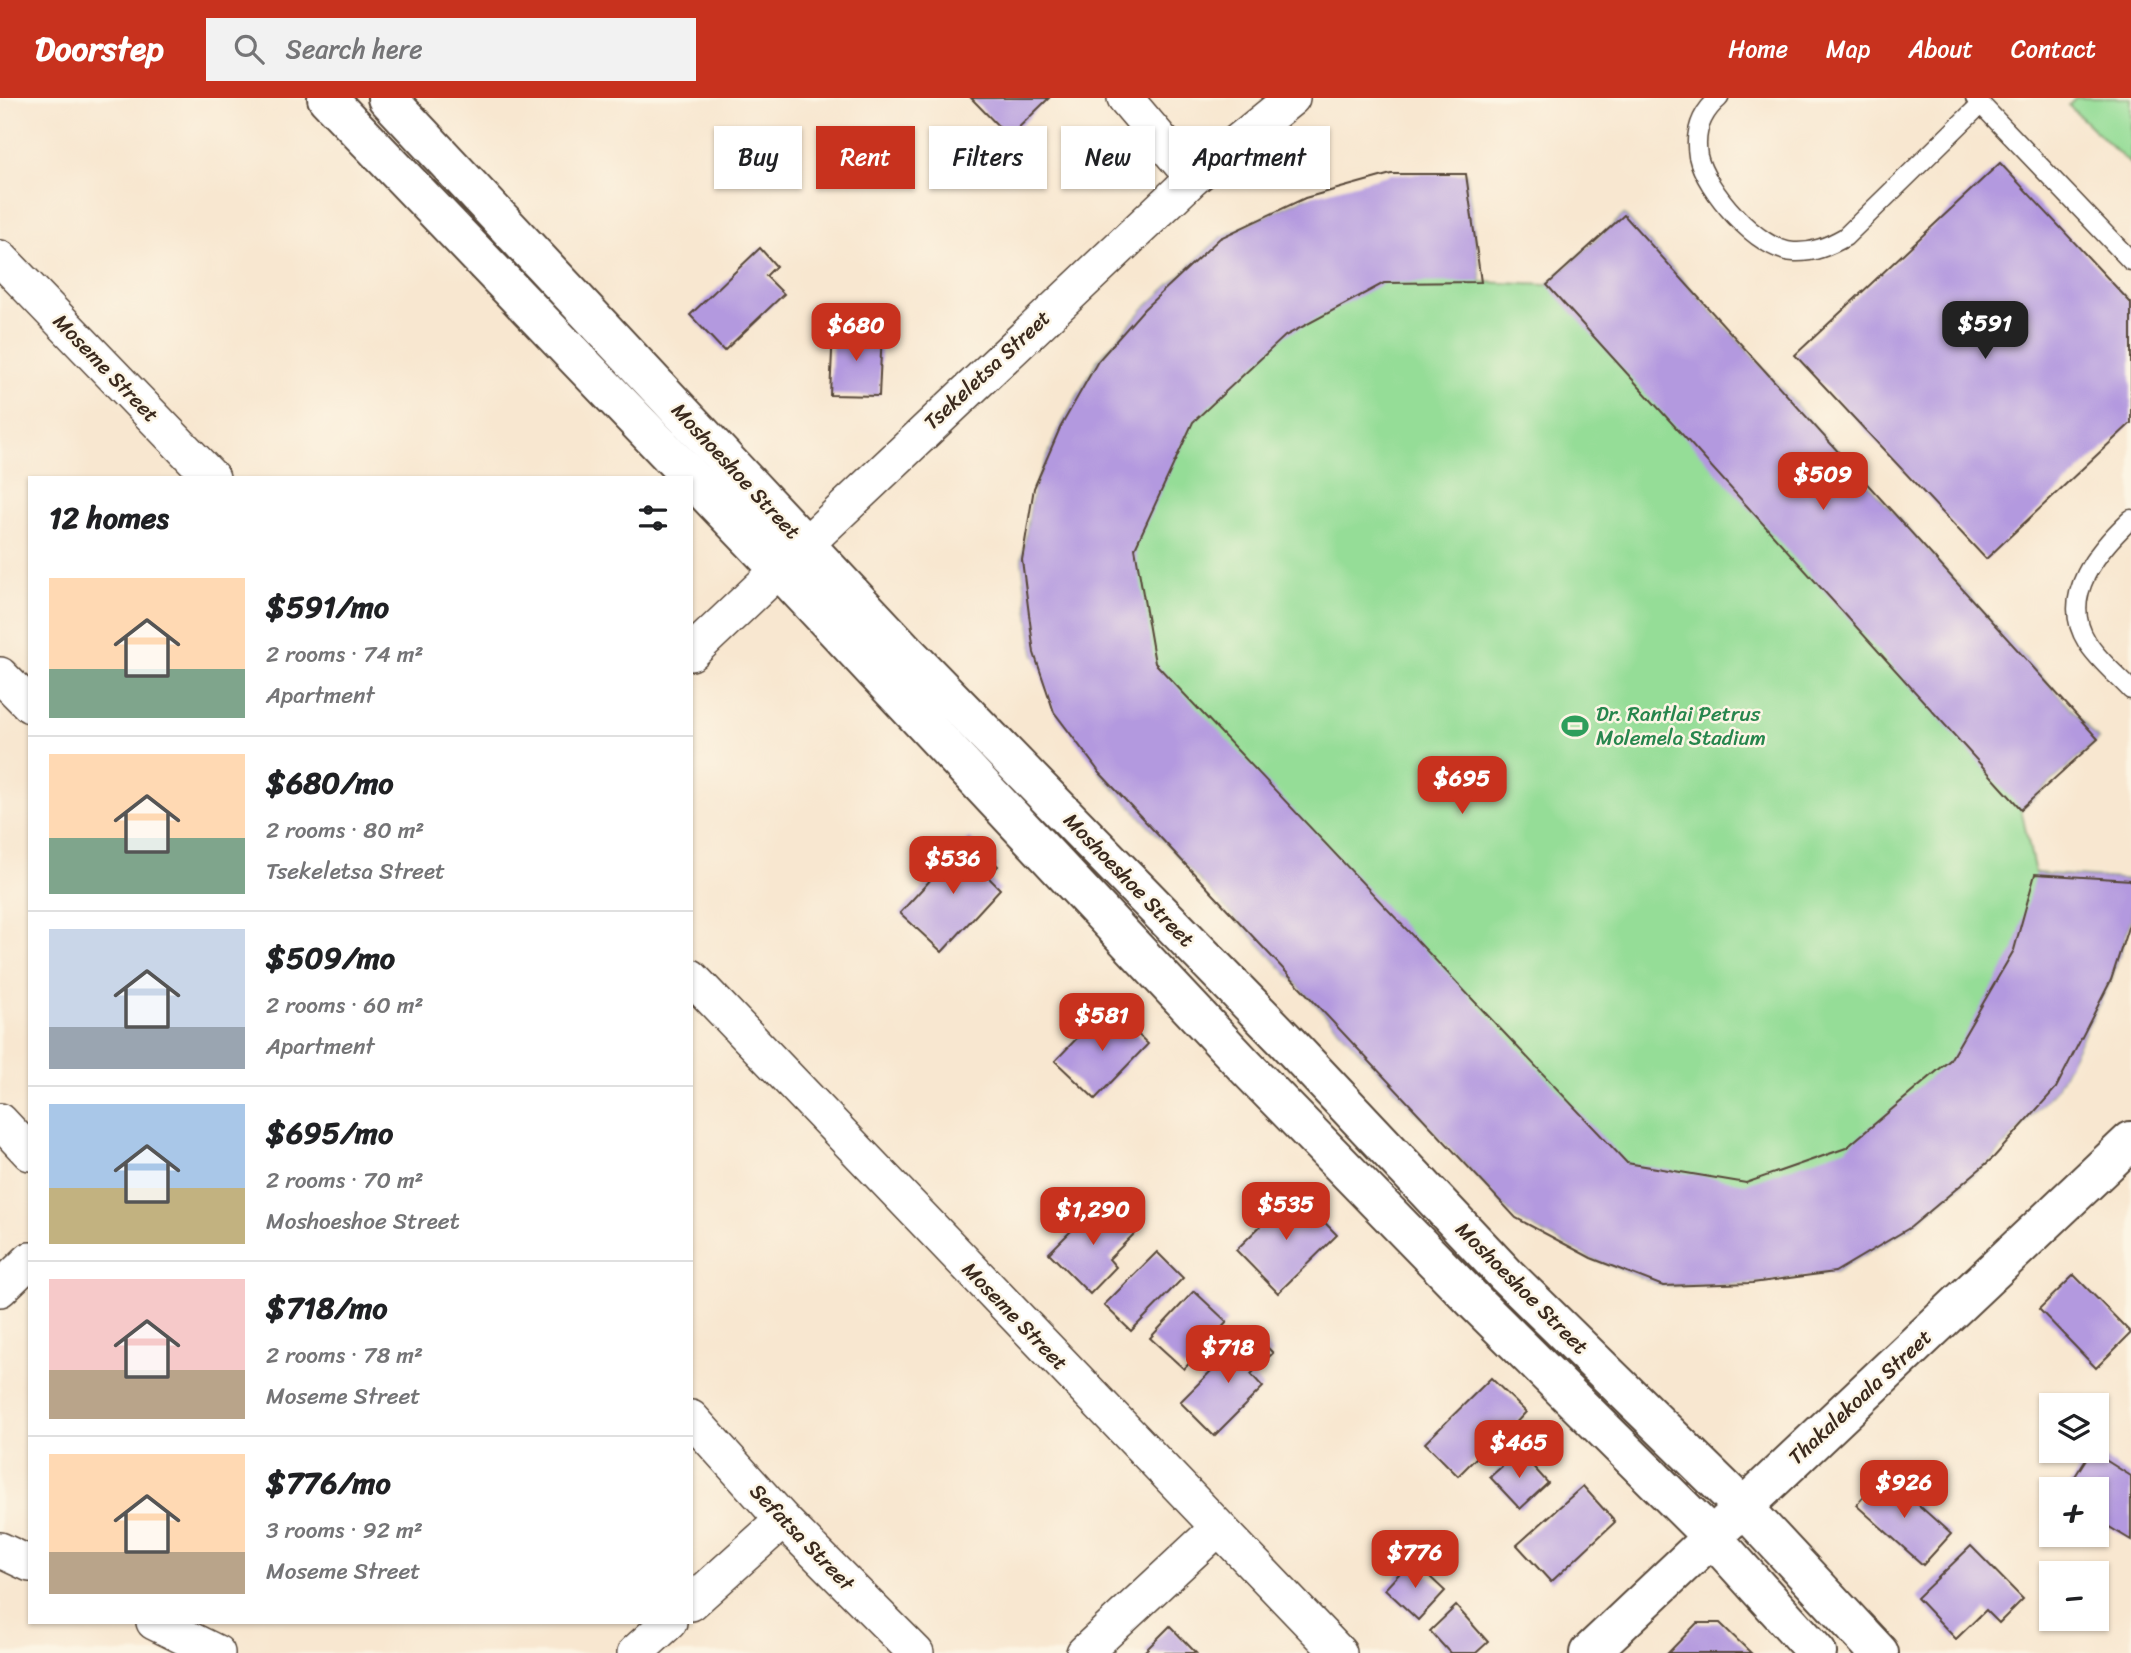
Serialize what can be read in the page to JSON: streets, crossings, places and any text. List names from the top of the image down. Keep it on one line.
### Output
{"streets":{"street":["Moseme Street","Tsekeletsa Street","Moshoeshoe Street","Thakalekoala Street","Sefatsa Street"]},"crossings":[["Tsekeletsa Street","Moshoeshoe Street"],["Moshoeshoe Street","Thakalekoala Street"]],"places":{"sports":["Dr. Rantlai Petrus Molemela Stadium"]},"page":{"header":"Doorstep","search":"Search here","nav":["Home","Map","About","Contact"],"chip":["Buy","Rent","Filters","New","Apartment"],"price":["$591","$680","$509","$695","$536","$581","$535","$1,290","$718","$465","$926","$776"],"heading":"12 homes","list":[{"name":"$591/mo","note":"2 rooms · 74 m² · Apartment"},{"name":"$680/mo","note":"2 rooms · 80 m² · Tsekeletsa Street"},{"name":"$509/mo","note":"2 rooms · 60 m² · Apartment"},{"name":"$695/mo","note":"2 rooms · 70 m² · Moshoeshoe Street"},{"name":"$718/mo","note":"2 rooms · 78 m² · Moseme Street"},{"name":"$776/mo","note":"3 rooms · 92 m² · Moseme Street"}],"map_buttons":["+","−"]}}
